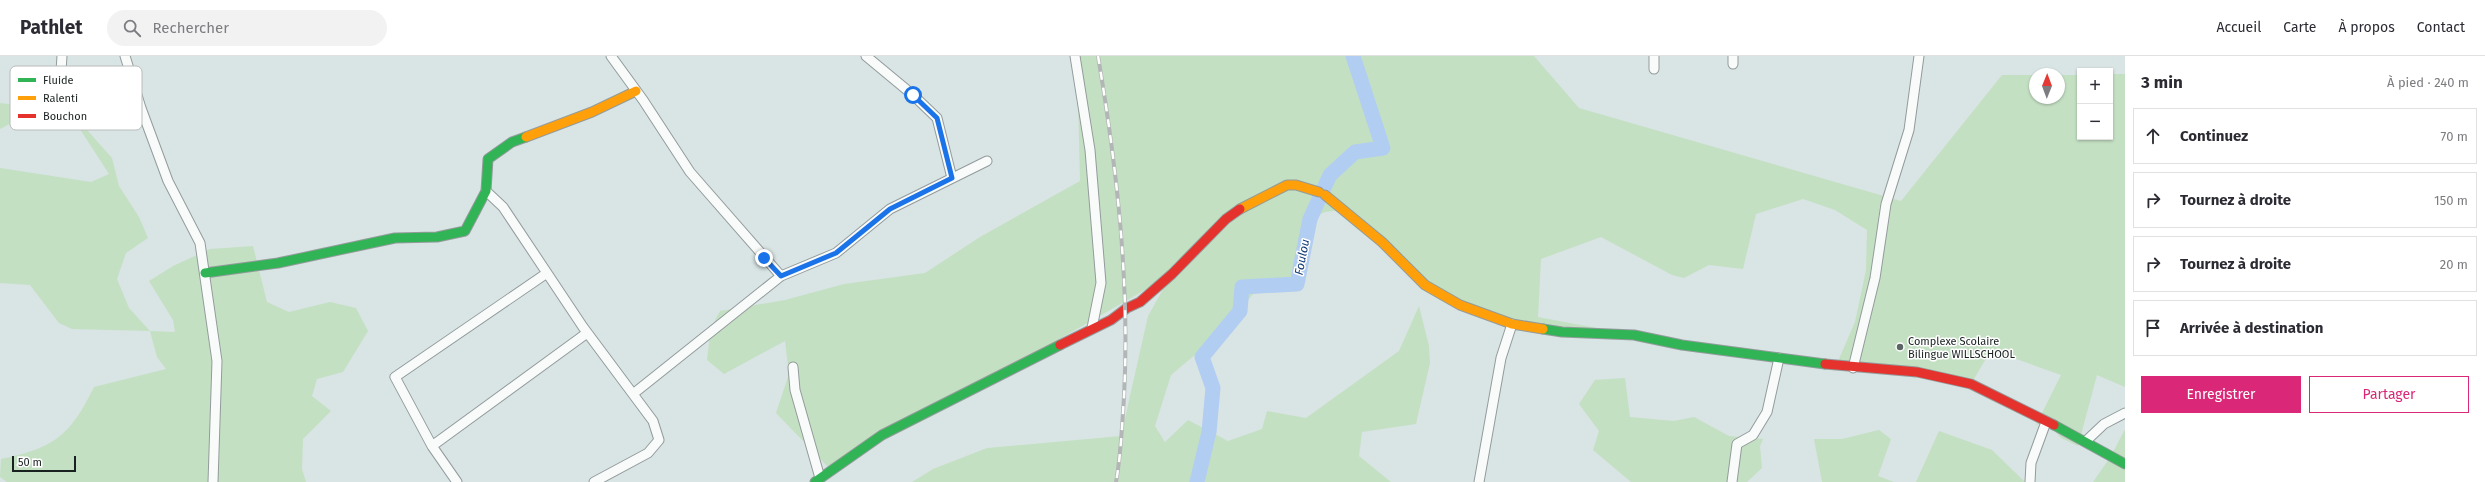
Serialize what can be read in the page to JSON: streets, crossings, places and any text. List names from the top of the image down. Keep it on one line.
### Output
{"water":["Foulou"],"places":["Complexe Scolaire Bilingue WILLSCHOOL"],"legend":["Fluide","Ralenti","Bouchon"],"scale_bar":"50 m","north":"top","page":{"header":"Pathlet","search":"Rechercher","nav":["Accueil","Carte","À propos","Contact"],"heading":["3 min","À pied · 240 m"],"map_buttons":["+","−"],"list":[["Continuez","70 m"],["Tournez à droite","150 m"],["Tournez à droite","20 m"],"Arrivée à destination"],"buttons":["Enregistrer","Partager"],"scale":"50 m"}}
